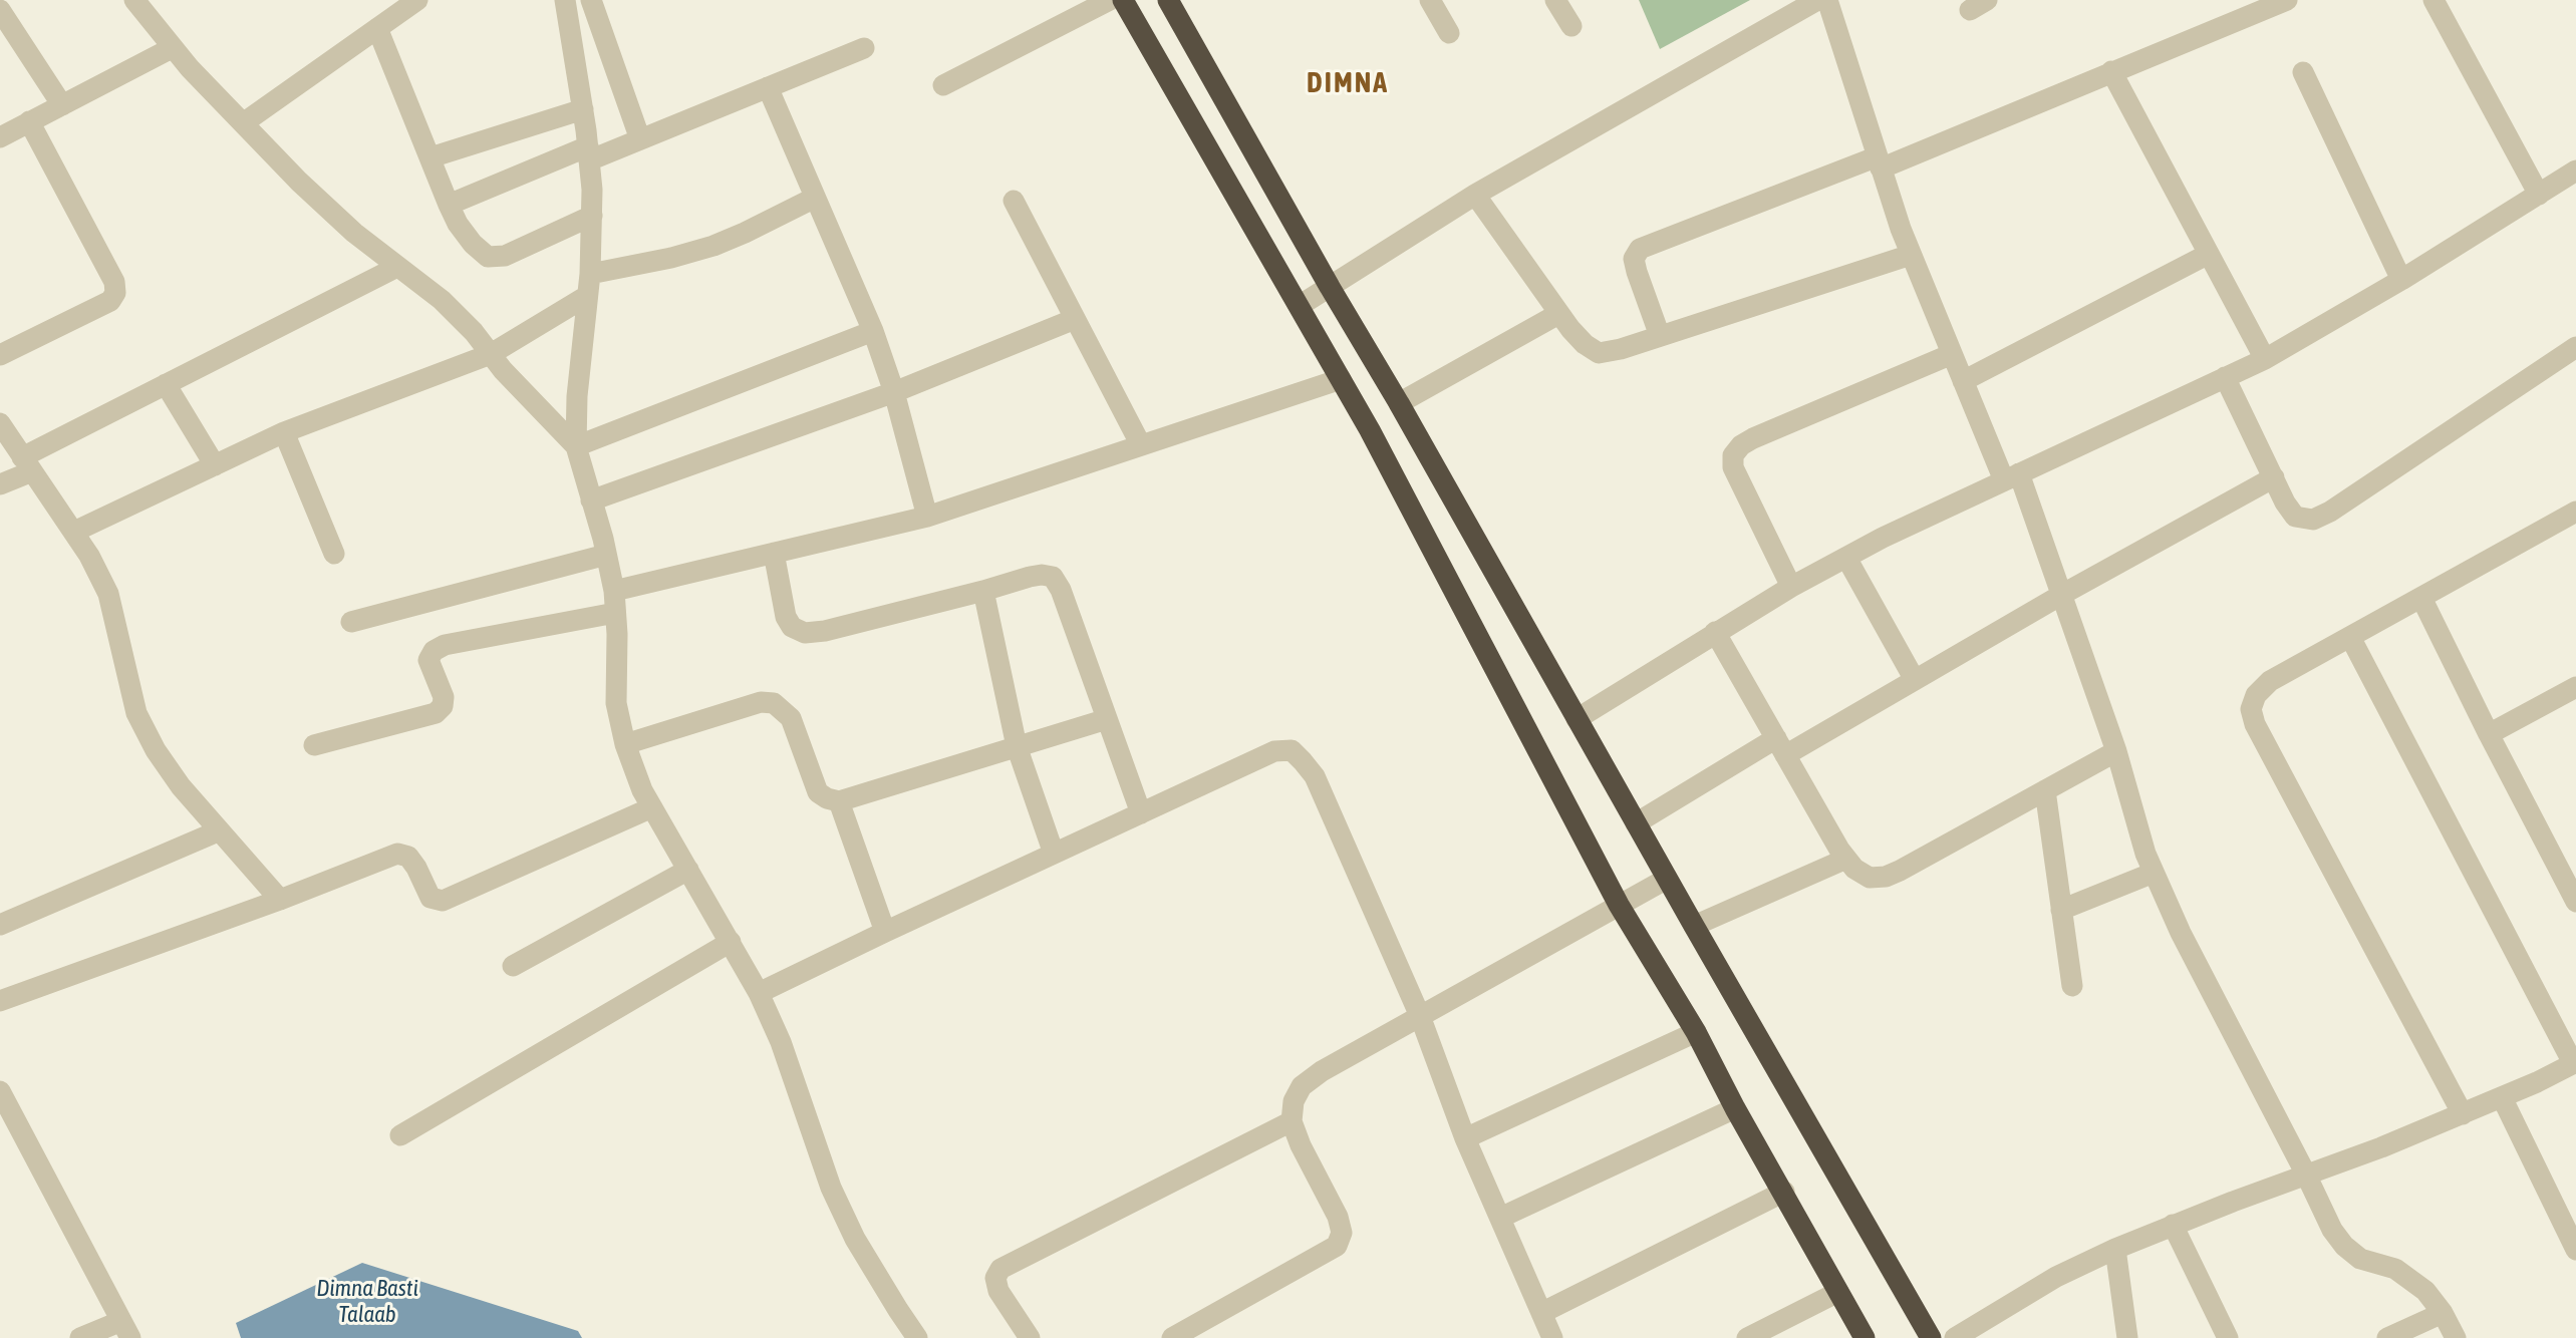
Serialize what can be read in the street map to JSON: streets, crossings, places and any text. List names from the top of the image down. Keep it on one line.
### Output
{"districts":["DIMNA"],"water":["Dimna Basti Talaab"]}
